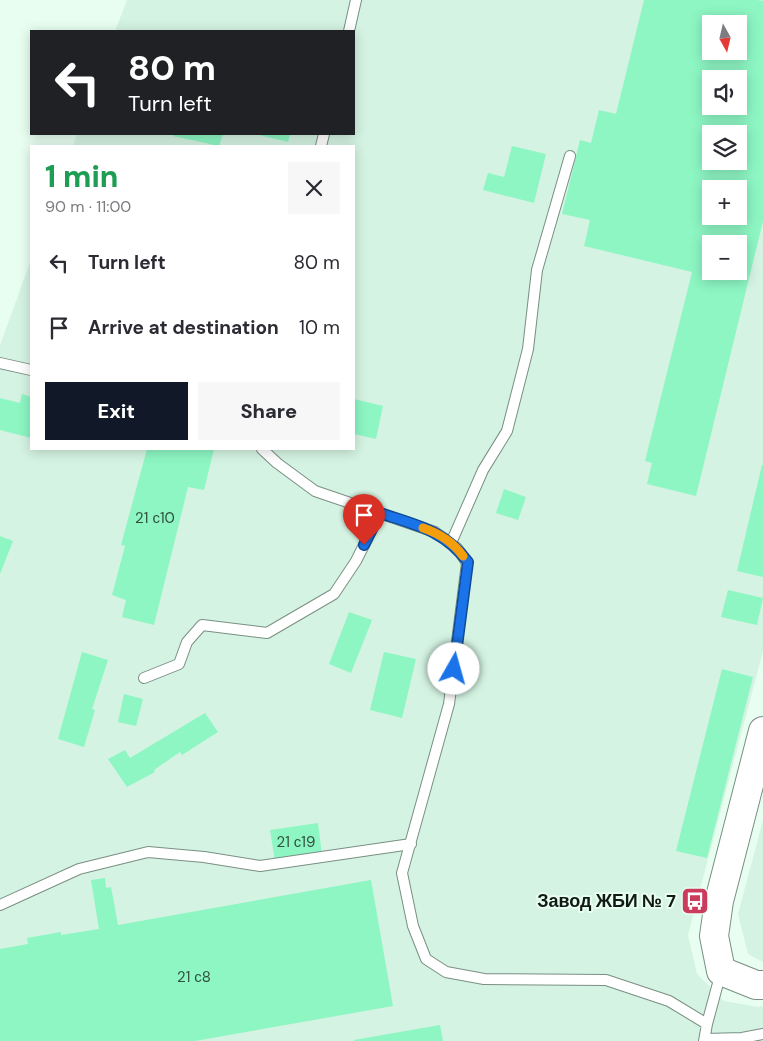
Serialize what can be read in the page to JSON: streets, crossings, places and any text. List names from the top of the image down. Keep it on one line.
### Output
{"places":{"bus stop":["Завод ЖБИ № 7"]},"house_numbers":["21 с10","21 с19","21 с8"],"north":"bottom","page":{"map_buttons":["+","−"],"turn":["80 m","Turn left"],"heading":["1 min","90 m · 11:00"],"list":[{"name":"Turn left","value":"80 m"},{"name":"Arrive at destination","value":"10 m"}],"buttons":["Exit","Share"]}}
